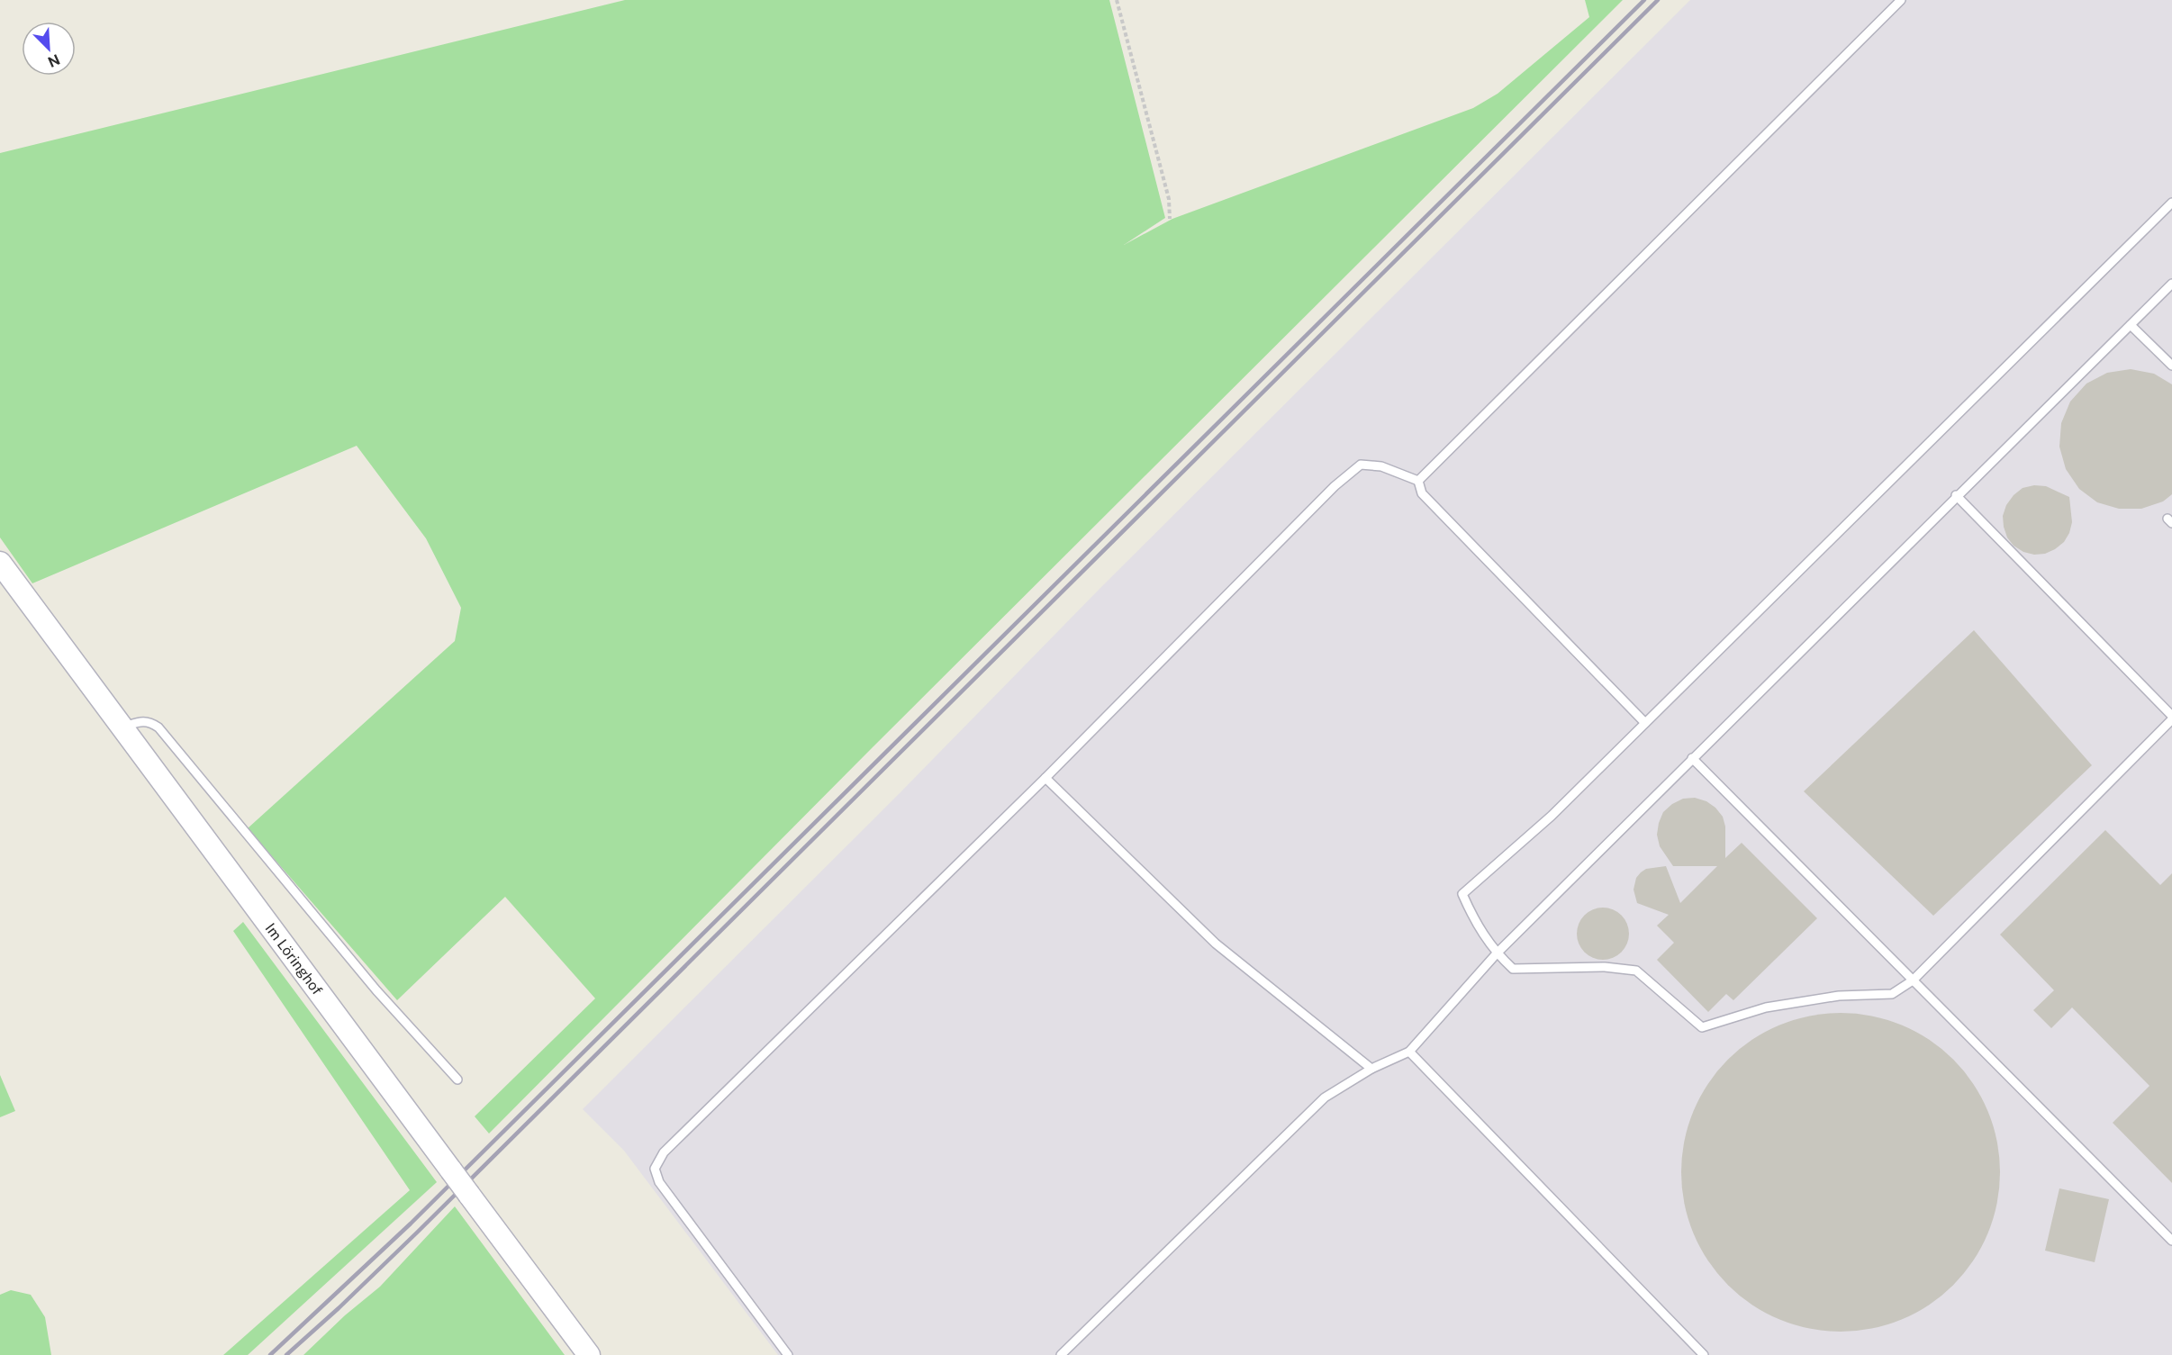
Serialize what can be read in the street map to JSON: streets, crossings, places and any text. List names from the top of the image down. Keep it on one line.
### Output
{"streets":{"street":["Im Löringhof"]},"north":"bottom right"}
